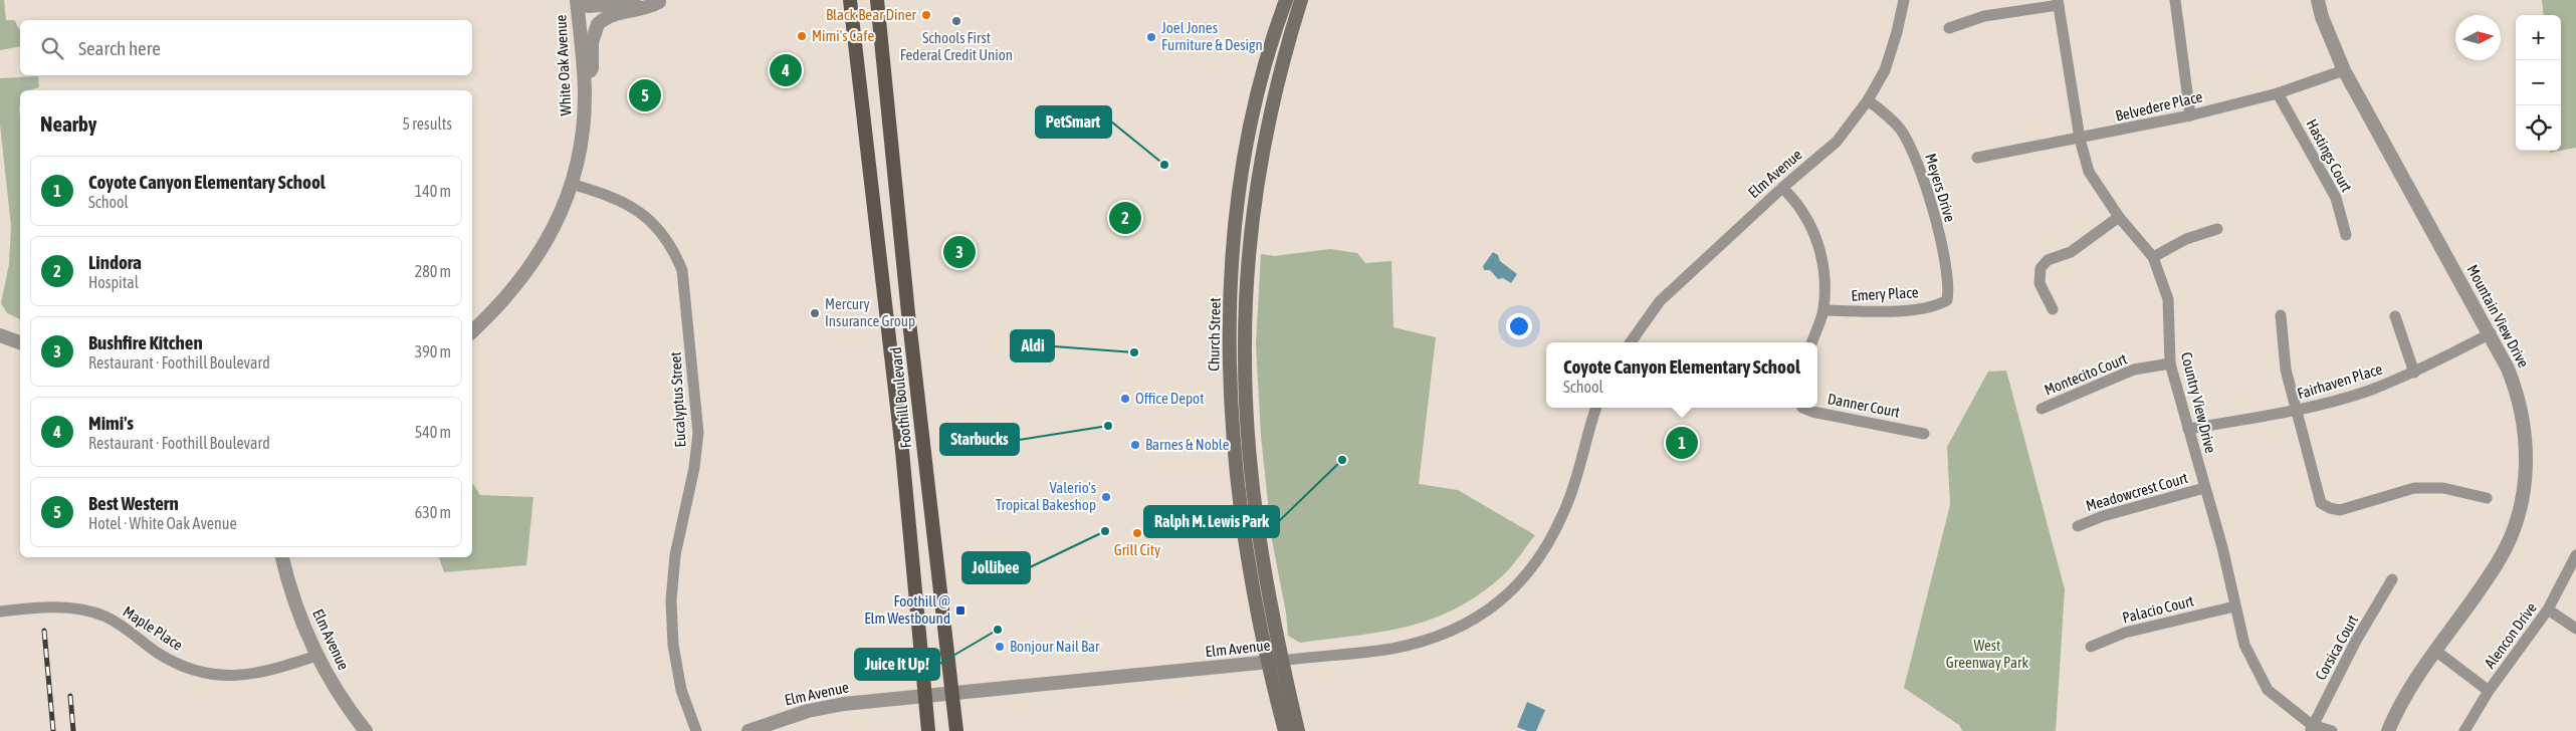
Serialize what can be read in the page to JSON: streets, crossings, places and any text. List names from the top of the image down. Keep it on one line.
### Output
{"streets":{"main road":["Church Street","Foothill Boulevard"],"street":["White Oak Avenue","Belvedere Place","Hastings Court","Elm Avenue","Meyers Drive","Emery Place","Mountain View Drive","Montecito Court","Fairhaven Place","Eucalyptus Street","Country View Drive","Danner Court","Meadowcrest Court","Palacio Court","Maple Place","Alencon Drive","Corsica Court"]},"crossings":[["White Oak Avenue","Eucalyptus Street"],["Belvedere Place","Hastings Court"],["Belvedere Place","Mountain View Drive"],["Belvedere Place","Country View Drive"],["Elm Avenue","Meyers Drive"],["Elm Avenue","Church Street"],["Elm Avenue","Foothill Boulevard"],["Elm Avenue","Maple Place"],["Meyers Drive","Emery Place"],["Mountain View Drive","Fairhaven Place"],["Montecito Court","Country View Drive"],["Fairhaven Place","Country View Drive"],["Country View Drive","Meadowcrest Court"],["Country View Drive","Palacio Court"],["Country View Drive","Corsica Court"]],"parks":["West Greenway Park"],"places":{"other":["Black Bear Diner","Schools First Federal Credit Union","Mimi's Cafe","Joel Jones Furniture & Design","PetSmart","Mercury Insurance Group","Aldi","Office Depot","Starbucks","Barnes & Noble","Ralph M. Lewis Park","Valerio's Tropical Bakeshop","Jollibee","Grill City","Juice It Up!","Bonjour Nail Bar"],"transit":["Foothill @ Elm Westbound"]},"north":"right","page":{"map_buttons":["+","−"],"search":"Search here","pins":["4","5","2","3","1"],"heading":["Nearby","5 results"],"list":[{"mark":"1","name":"Coyote Canyon Elementary School","note":"School","value":"140 m"},{"mark":"2","name":"Lindora","note":"Hospital","value":"280 m"},{"mark":"3","name":"Bushfire Kitchen","note":"Restaurant · Foothill Boulevard","value":"390 m"},{"mark":"4","name":"Mimi's","note":"Restaurant · Foothill Boulevard","value":"540 m"},{"mark":"5","name":"Best Western","note":"Hotel · White Oak Avenue","value":"630 m"}],"popup":["Coyote Canyon Elementary School","School"]}}
